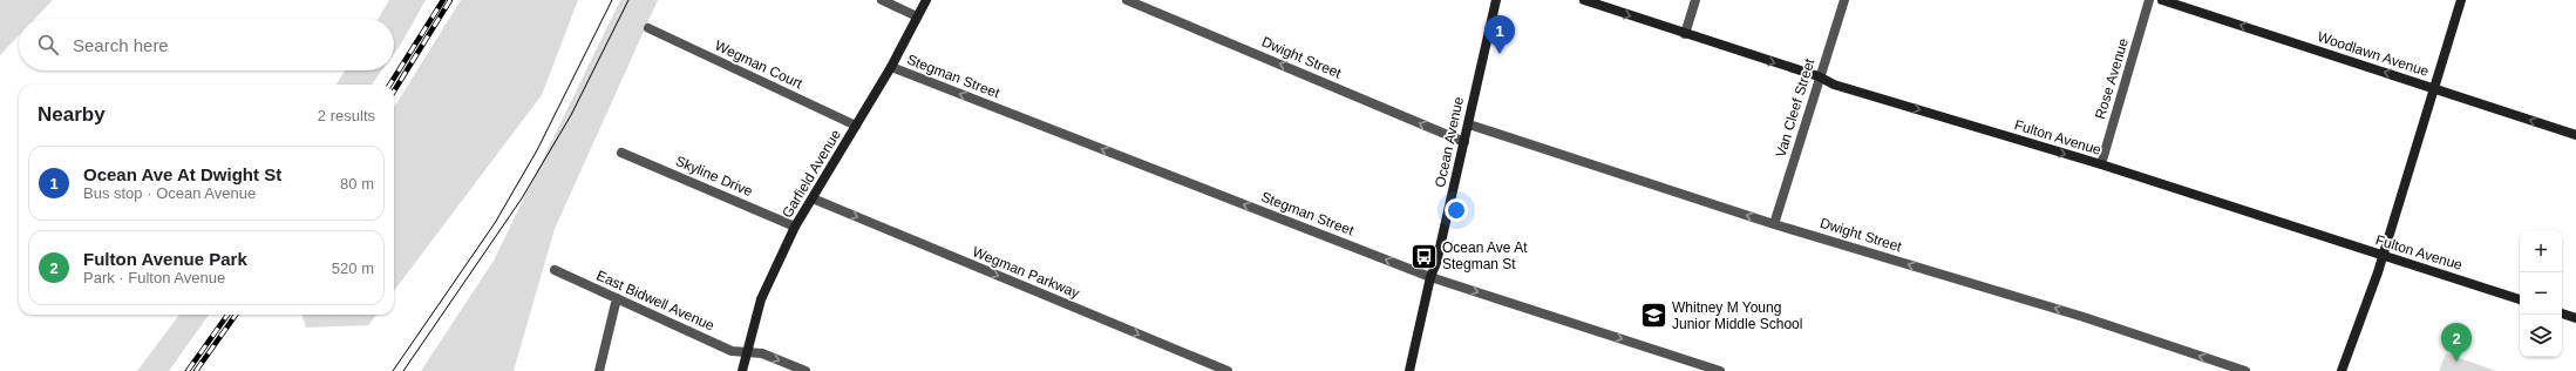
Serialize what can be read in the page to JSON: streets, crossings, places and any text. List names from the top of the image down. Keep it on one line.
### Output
{"streets":{"street":["Woodlawn Avenue","Dwight Street","Wegman Court","Stegman Street","Rose Avenue","Van Cleef Street","Fulton Avenue","Ocean Avenue","Garfield Avenue","Skyline Drive","Wegman Parkway","East Bidwell Avenue"]},"crossings":[["Dwight Street","Van Cleef Street"],["Dwight Street","Ocean Avenue"],["Wegman Court","Garfield Avenue"],["Stegman Street","Ocean Avenue"],["Stegman Street","Garfield Avenue"],["Rose Avenue","Fulton Avenue"],["Van Cleef Street","Fulton Avenue"],["Garfield Avenue","Skyline Drive"],["Garfield Avenue","Wegman Parkway"],["Garfield Avenue","East Bidwell Avenue"]],"one_way":["Woodlawn Avenue","Dwight Street","Fulton Avenue","Wegman Parkway"],"places":{"bus stop":["Ocean Ave At Stegman St"],"school or university":["Whitney M Young Junior Middle School"]},"page":{"pins":["1","2"],"search":"Search here","heading":["Nearby","2 results"],"list":[{"mark":"1","name":"Ocean Ave At Dwight St","note":"Bus stop · Ocean Avenue","value":"80 m"},{"mark":"2","name":"Fulton Avenue Park","note":"Park · Fulton Avenue","value":"520 m"}],"map_buttons":["+","−"]}}
